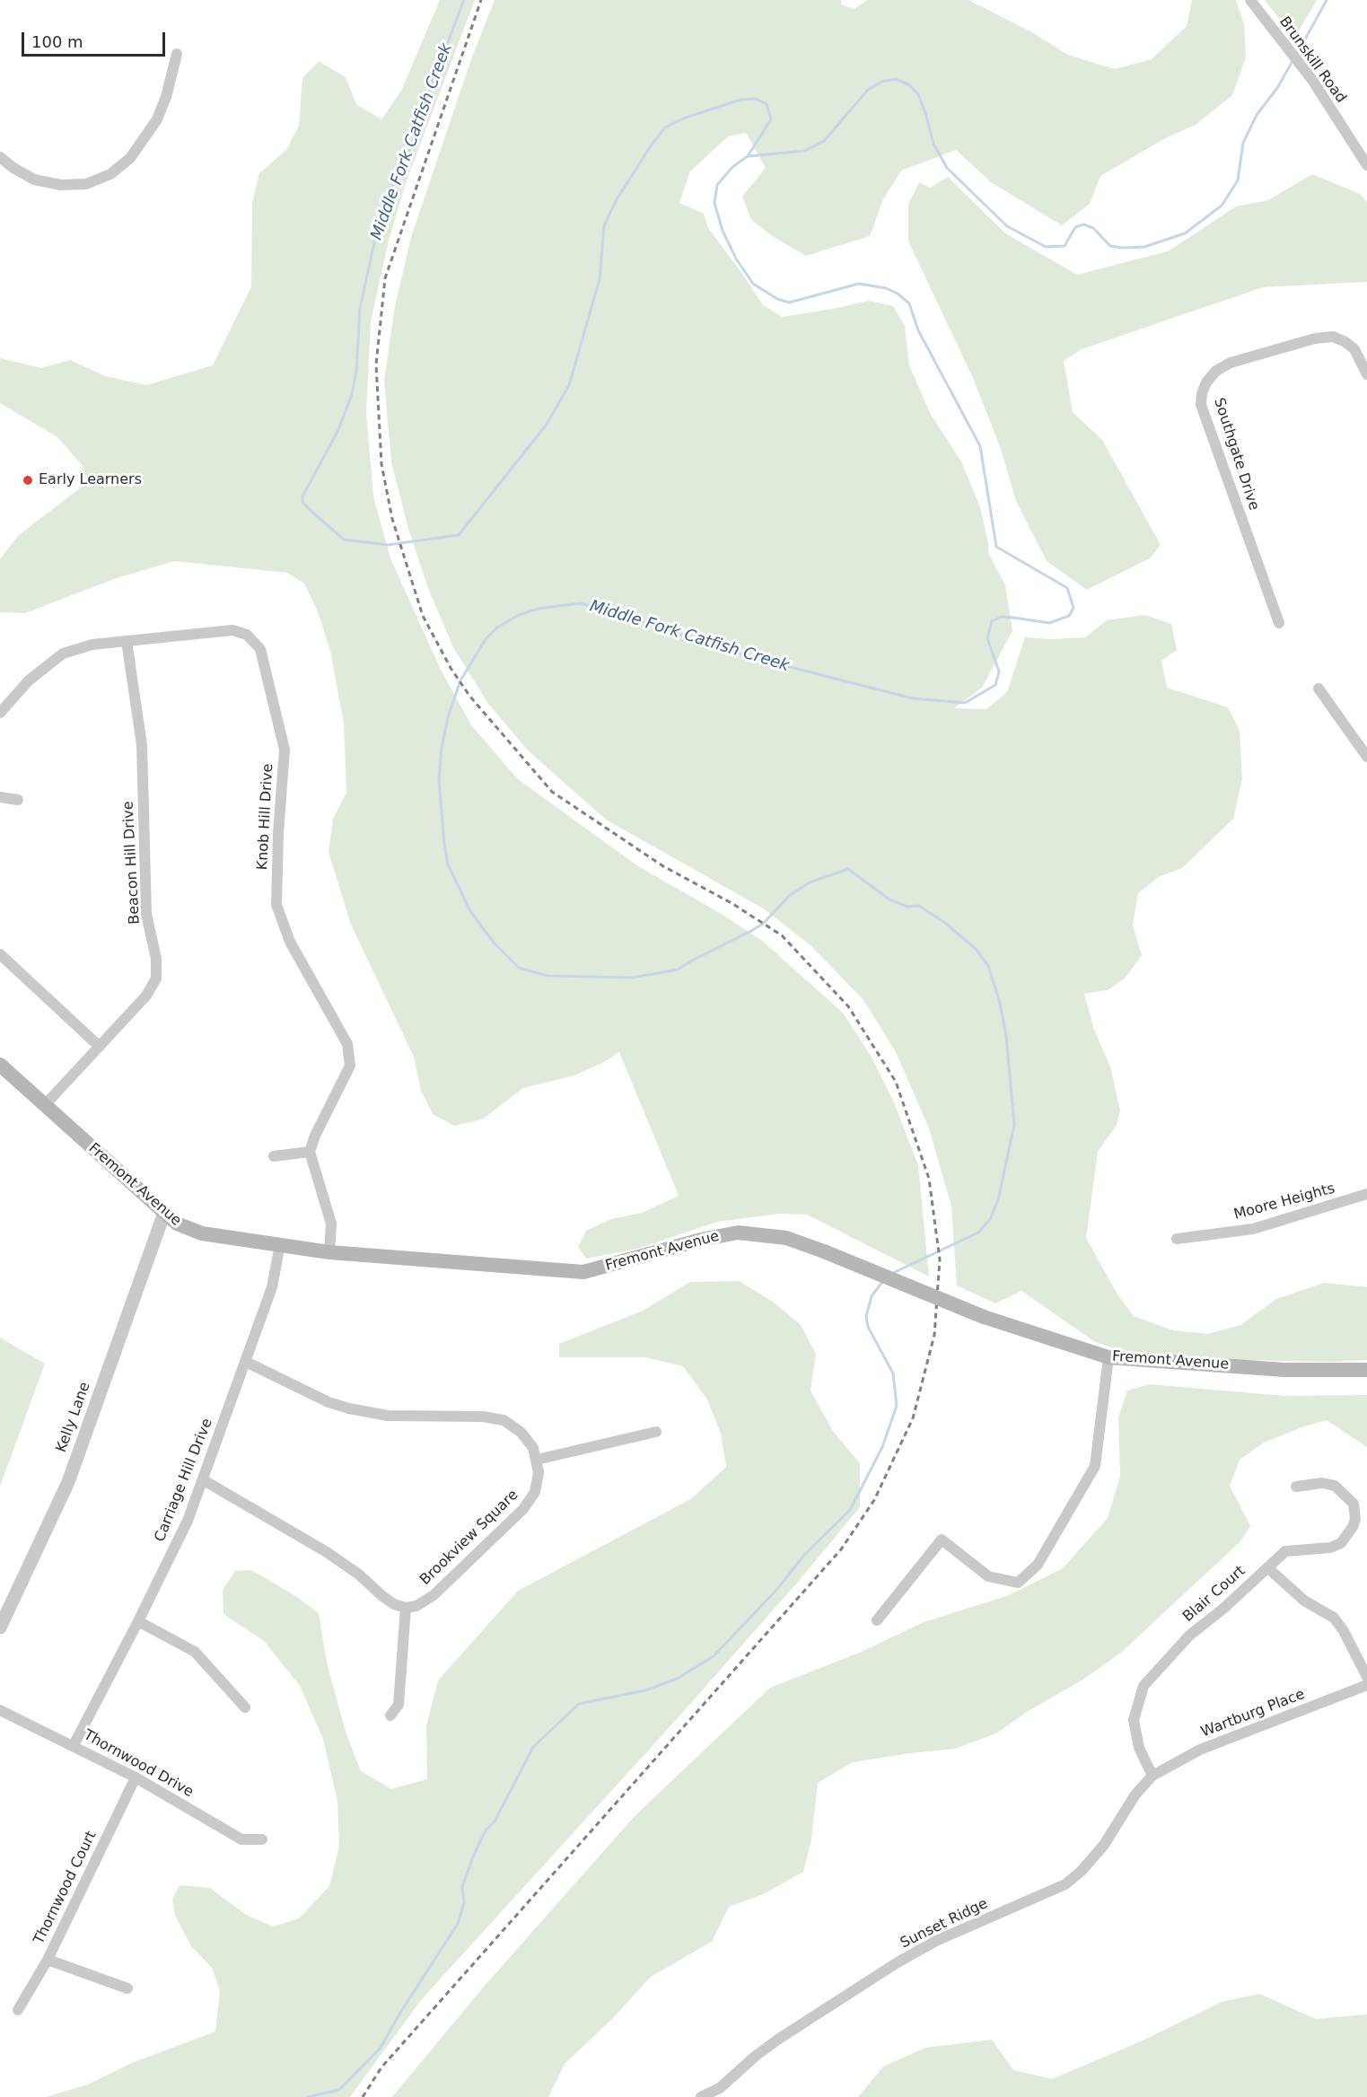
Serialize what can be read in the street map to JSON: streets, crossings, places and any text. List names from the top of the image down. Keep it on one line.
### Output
{"streets":{"main road":["Fremont Avenue"],"street":["Brunskill Road","Southgate Drive","Knob Hill Drive","Beacon Hill Drive","Moore Heights","Kelly Lane","Carriage Hill Drive","Brookview Square","Blair Court","Wartburg Place","Thornwood Drive","Thornwood Court","Sunset Ridge"]},"crossings":[["Knob Hill Drive","Beacon Hill Drive"],["Beacon Hill Drive","Fremont Avenue"],["Fremont Avenue","Kelly Lane"],["Fremont Avenue","Carriage Hill Drive"],["Carriage Hill Drive","Brookview Square"],["Carriage Hill Drive","Thornwood Drive"],["Blair Court","Wartburg Place"],["Blair Court","Sunset Ridge"],["Wartburg Place","Sunset Ridge"],["Thornwood Drive","Thornwood Court"]],"water":["Middle Fork Catfish Creek"],"places":["Early Learners"],"scale_bar":"100 m"}
